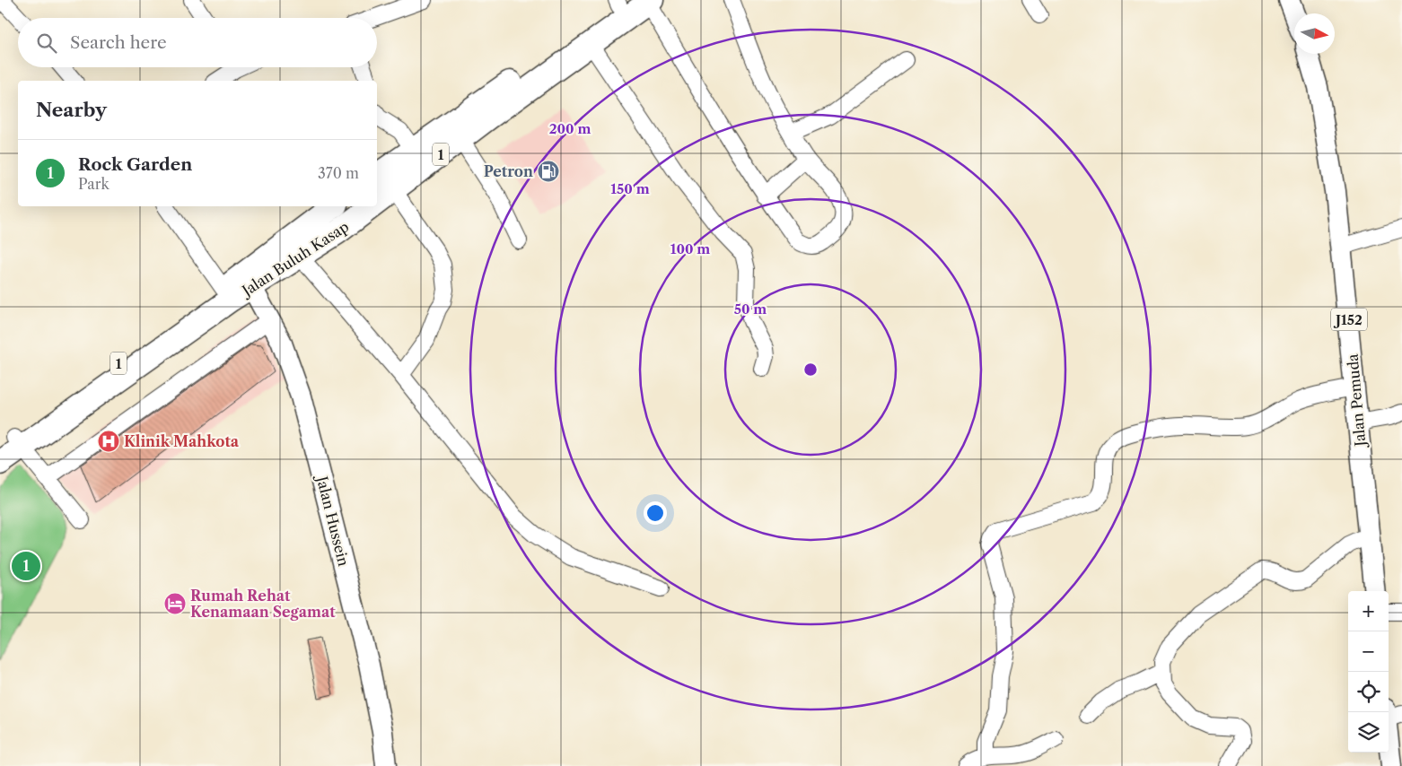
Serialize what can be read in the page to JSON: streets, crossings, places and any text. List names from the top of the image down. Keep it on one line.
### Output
{"streets":{"highway":["1","Jalan Buluh Kasap"],"main road":["J152","Jalan Pemuda","Jalan Hussein"]},"crossings":[["Jalan Buluh Kasap","Jalan Hussein"]],"places":{"fuel station":["Petron"],"hospital":["Klinik Mahkota"],"hotel":["Rumah Rehat Kenamaan Segamat"]},"north":"right","page":{"search":"Search here","heading":"Nearby","list":[{"mark":"1","name":"Rock Garden","note":"Park","value":"370 m"}],"pins":"1","map_buttons":["+","−"]},"rings":["200 m","150 m","100 m","50 m"]}
